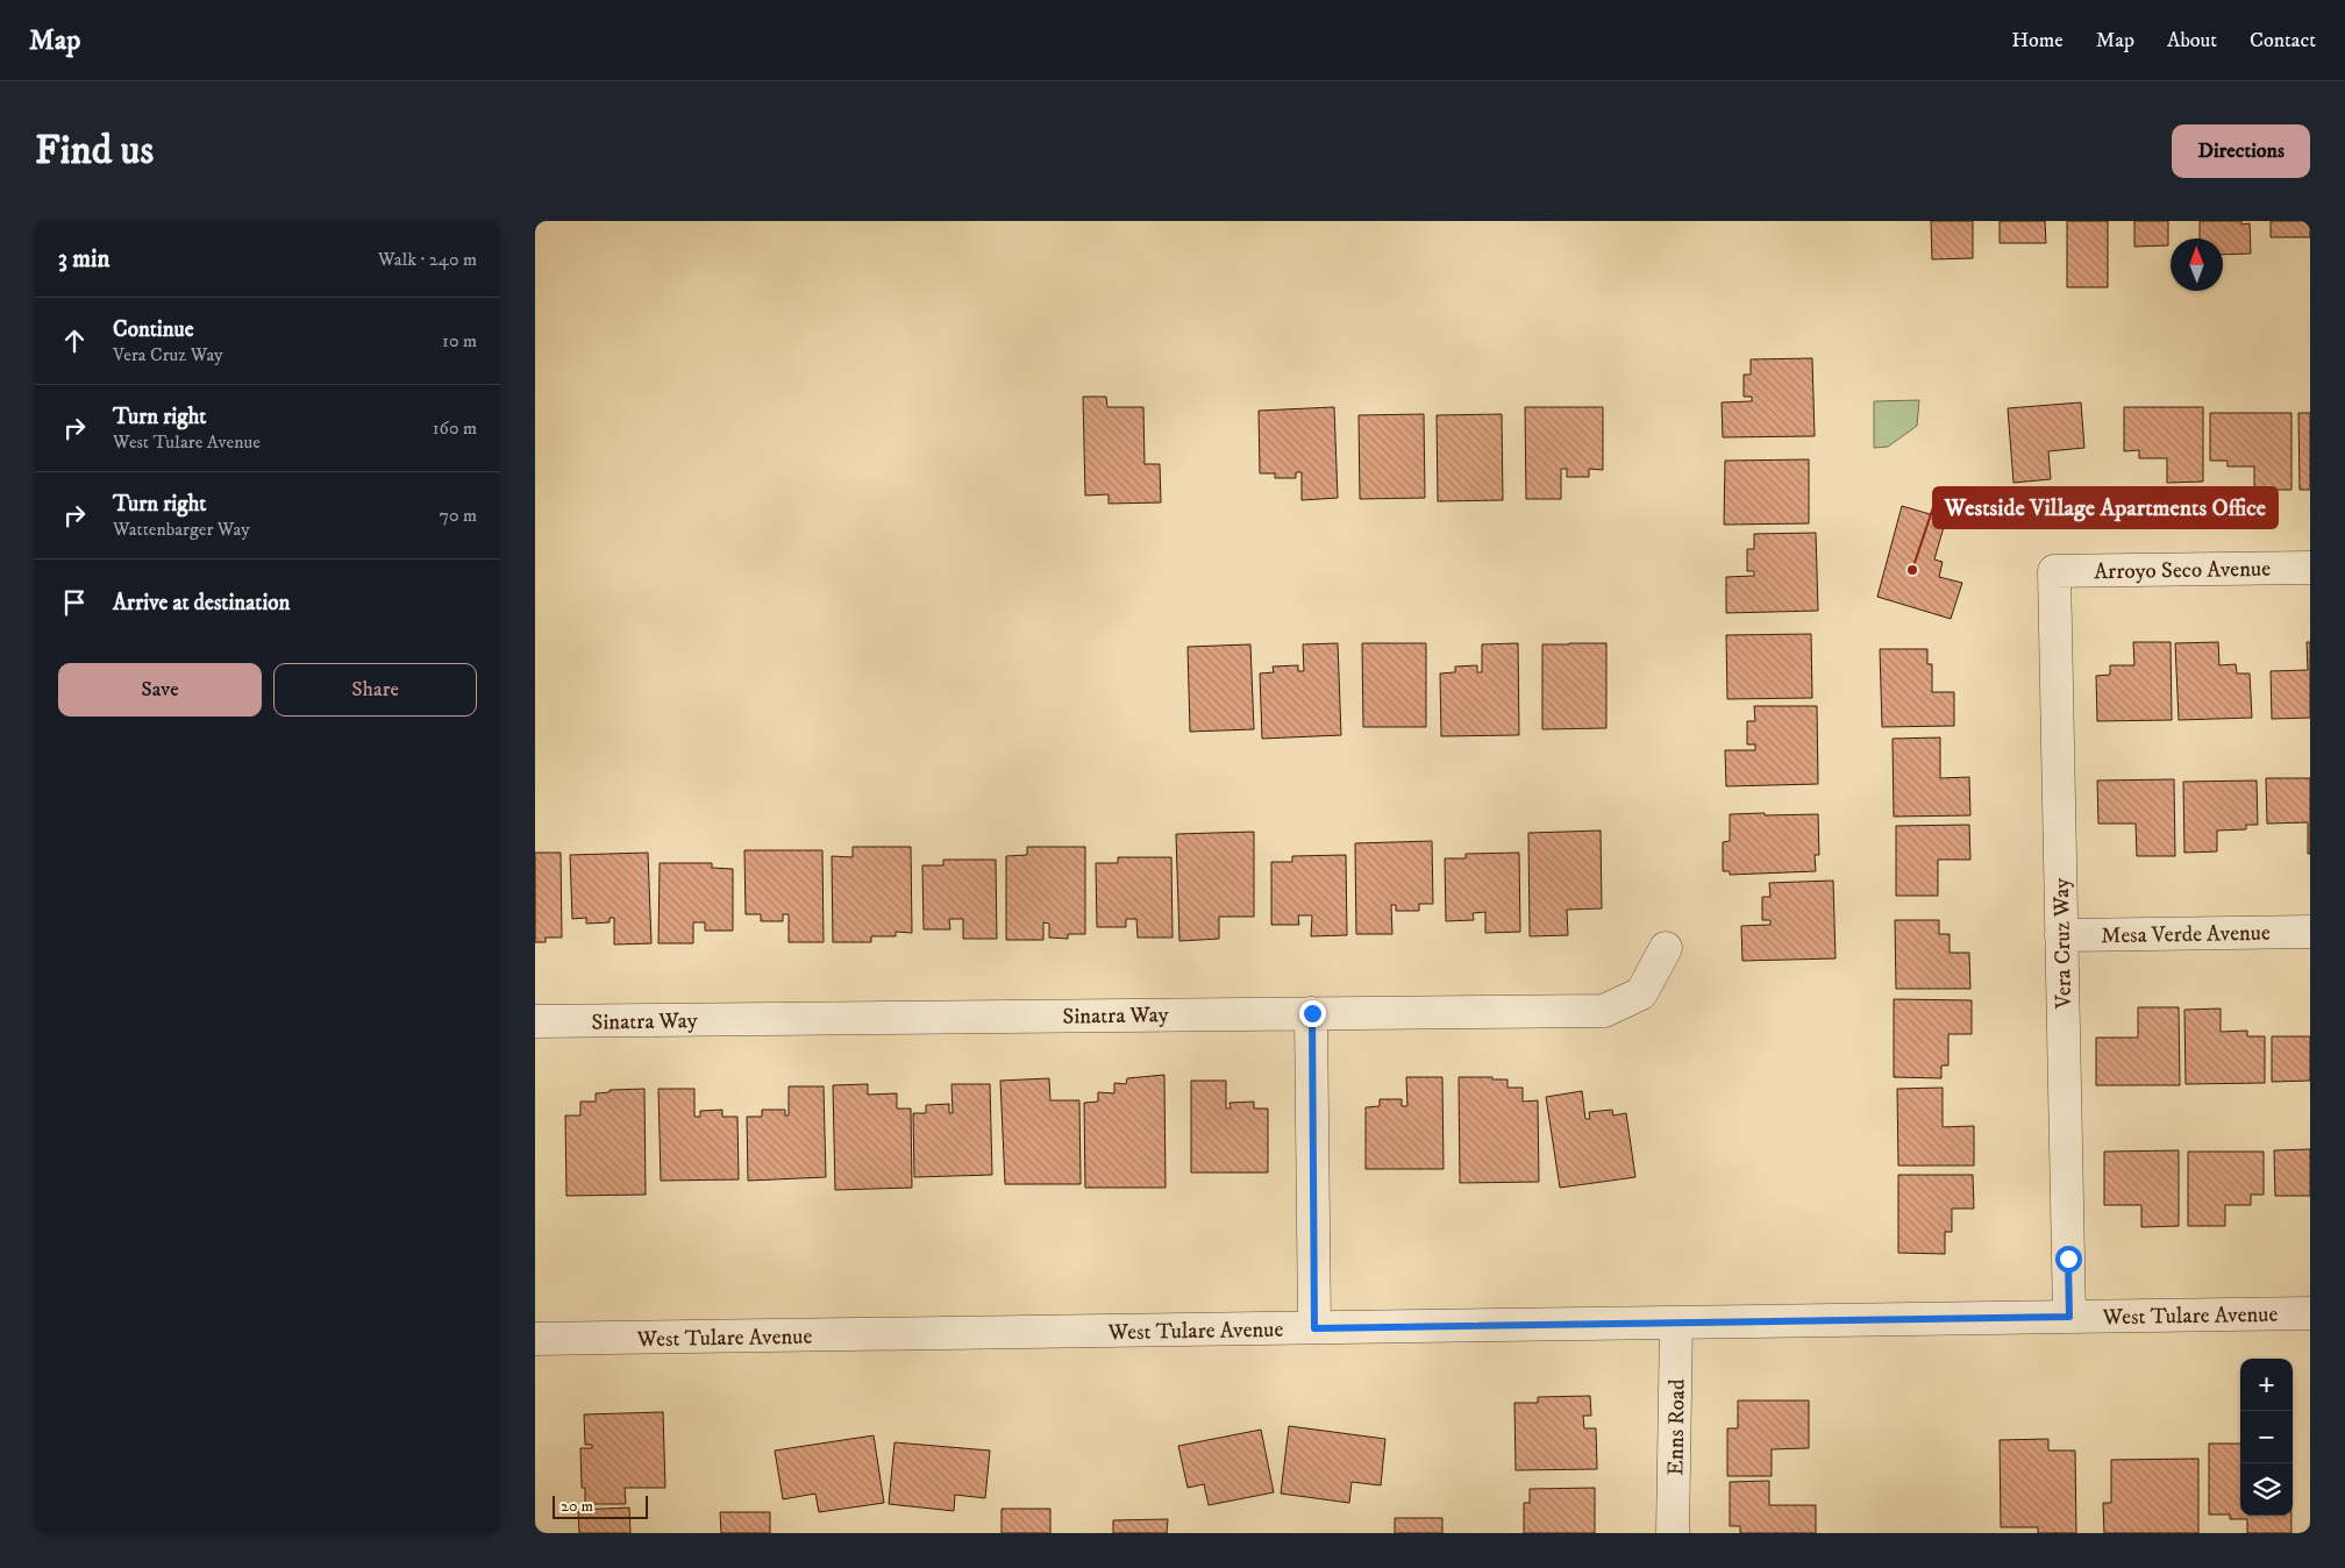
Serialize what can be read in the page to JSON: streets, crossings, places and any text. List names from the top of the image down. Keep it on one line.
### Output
{"streets":{"street":["Arroyo Seco Avenue","Mesa Verde Avenue","Vera Cruz Way","Sinatra Way","West Tulare Avenue","Enns Road"]},"crossings":[["Arroyo Seco Avenue","Vera Cruz Way"],["Mesa Verde Avenue","Vera Cruz Way"],["Vera Cruz Way","West Tulare Avenue"],["West Tulare Avenue","Enns Road"]],"places":["Westside Village Apartments Office"],"scale_bar":"20 m","north":"top","page":{"header":"Map","nav":["Home","Map","About","Contact"],"buttons":["Directions",["Save","Share"]],"title":"Find us","heading":["3 min","Walk · 240 m"],"list":[["Continue","Vera Cruz Way","10 m"],["Turn right","West Tulare Avenue","160 m"],["Turn right","Wattenbarger Way","70 m"],"Arrive at destination"],"map_buttons":["+","−"],"scale":"20 m"}}
